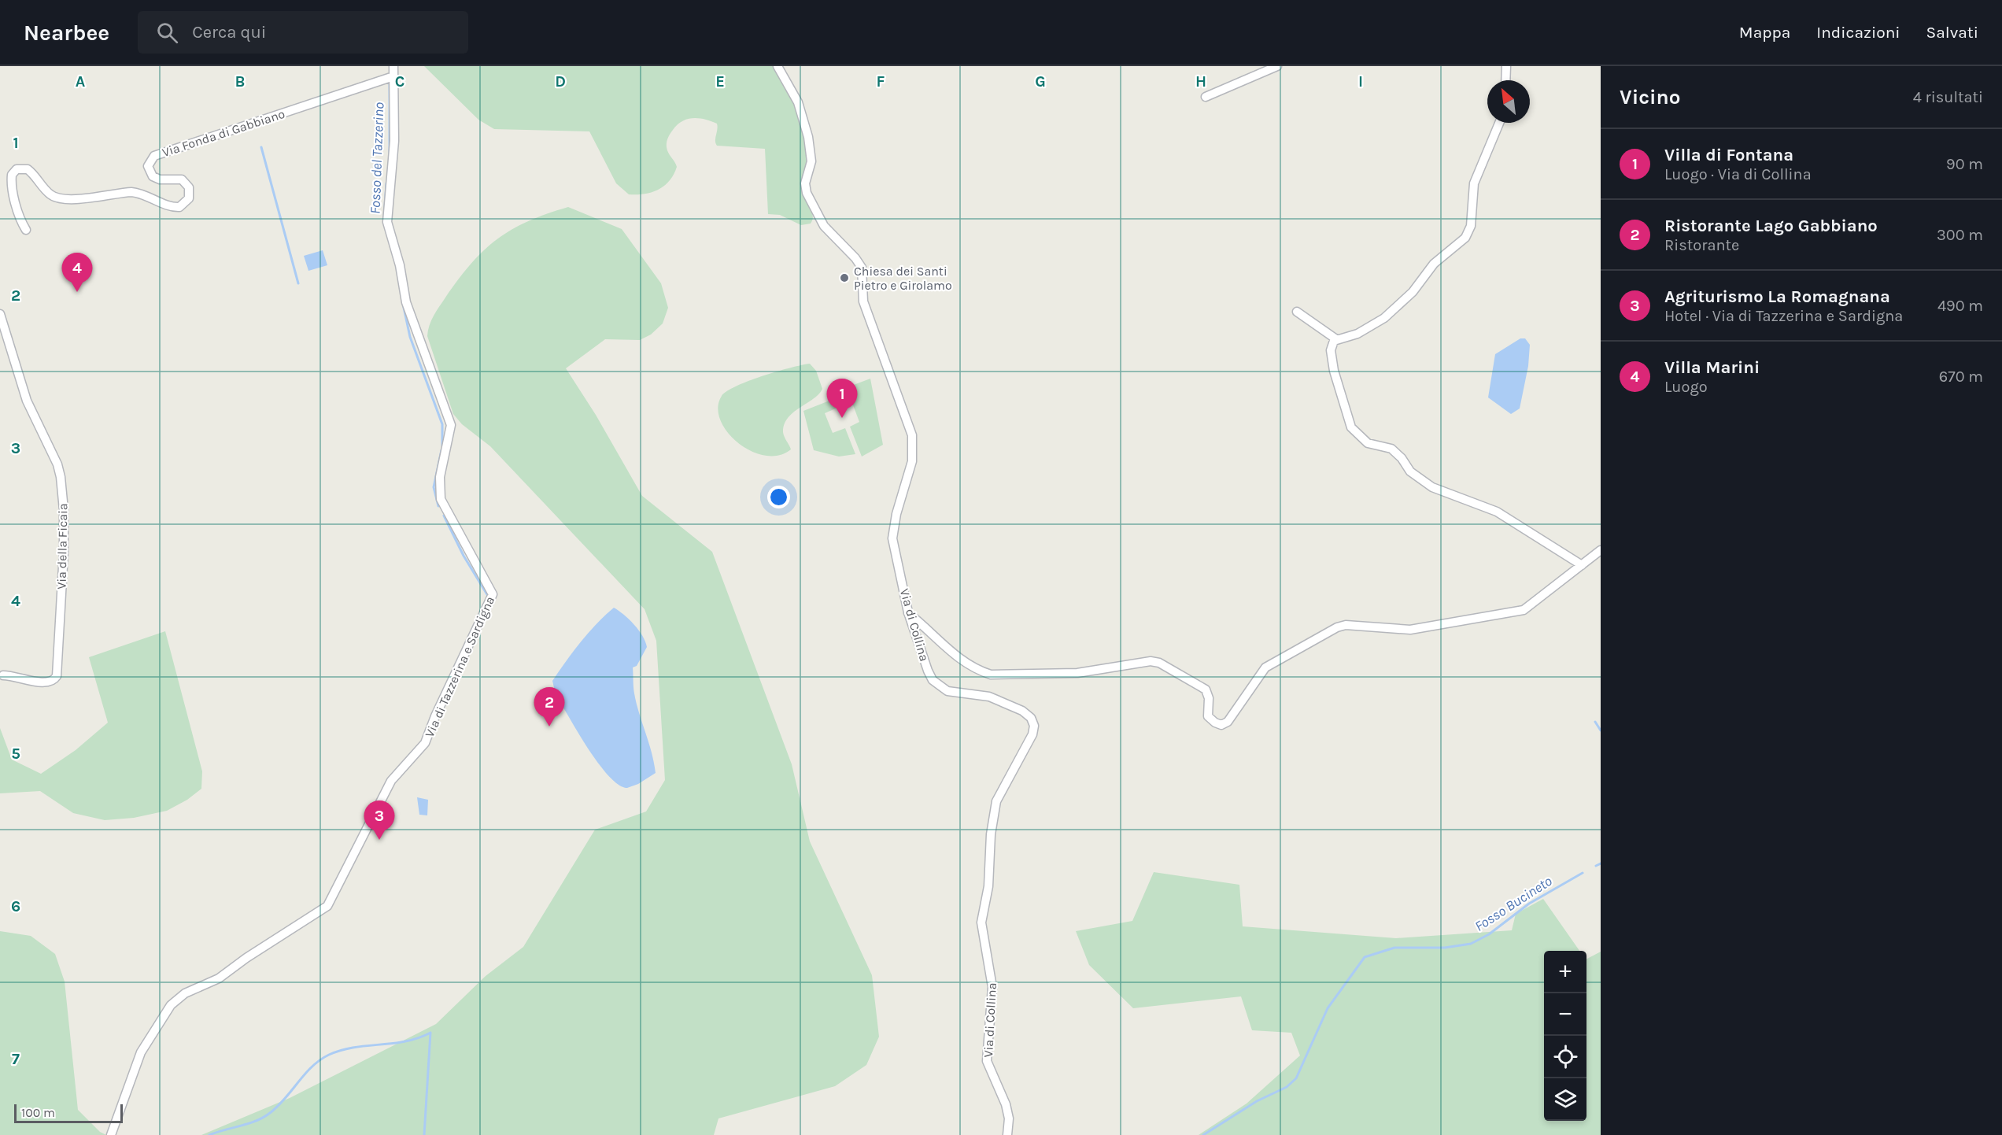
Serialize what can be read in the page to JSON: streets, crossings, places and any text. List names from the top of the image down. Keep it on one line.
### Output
{"streets":{"street":["Via Fonda di Gabbiano","Via della Ficaia","Via di Collina","Via di Tazzerina e Sardigna"]},"crossings":[["Via Fonda di Gabbiano","Via di Tazzerina e Sardigna"]],"water":["Fosso del Tazzerino","Fosso Bucineto"],"places":["Chiesa dei Santi Pietro e Girolamo"],"scale_bar":"100 m","north":"top left","page":{"header":"Nearbee","search":"Cerca qui","nav":["Mappa","Indicazioni","Salvati"],"heading":["Vicino","4 risultati"],"list":[{"mark":"1","name":"Villa di Fontana","note":"Luogo · Via di Collina","value":"90 m"},{"mark":"2","name":"Ristorante Lago Gabbiano","note":"Ristorante","value":"300 m"},{"mark":"3","name":"Agriturismo La Romagnana","note":"Hotel · Via di Tazzerina e Sardigna","value":"490 m"},{"mark":"4","name":"Villa Marini","note":"Luogo","value":"670 m"}],"pins":["4","1","2","3"],"map_buttons":["+","−"],"scale":"100 m"},"grid":{"columns":["A","B","C","D","E","F","G","H","I"],"rows":["1","2","3","4","5","6","7"]}}
